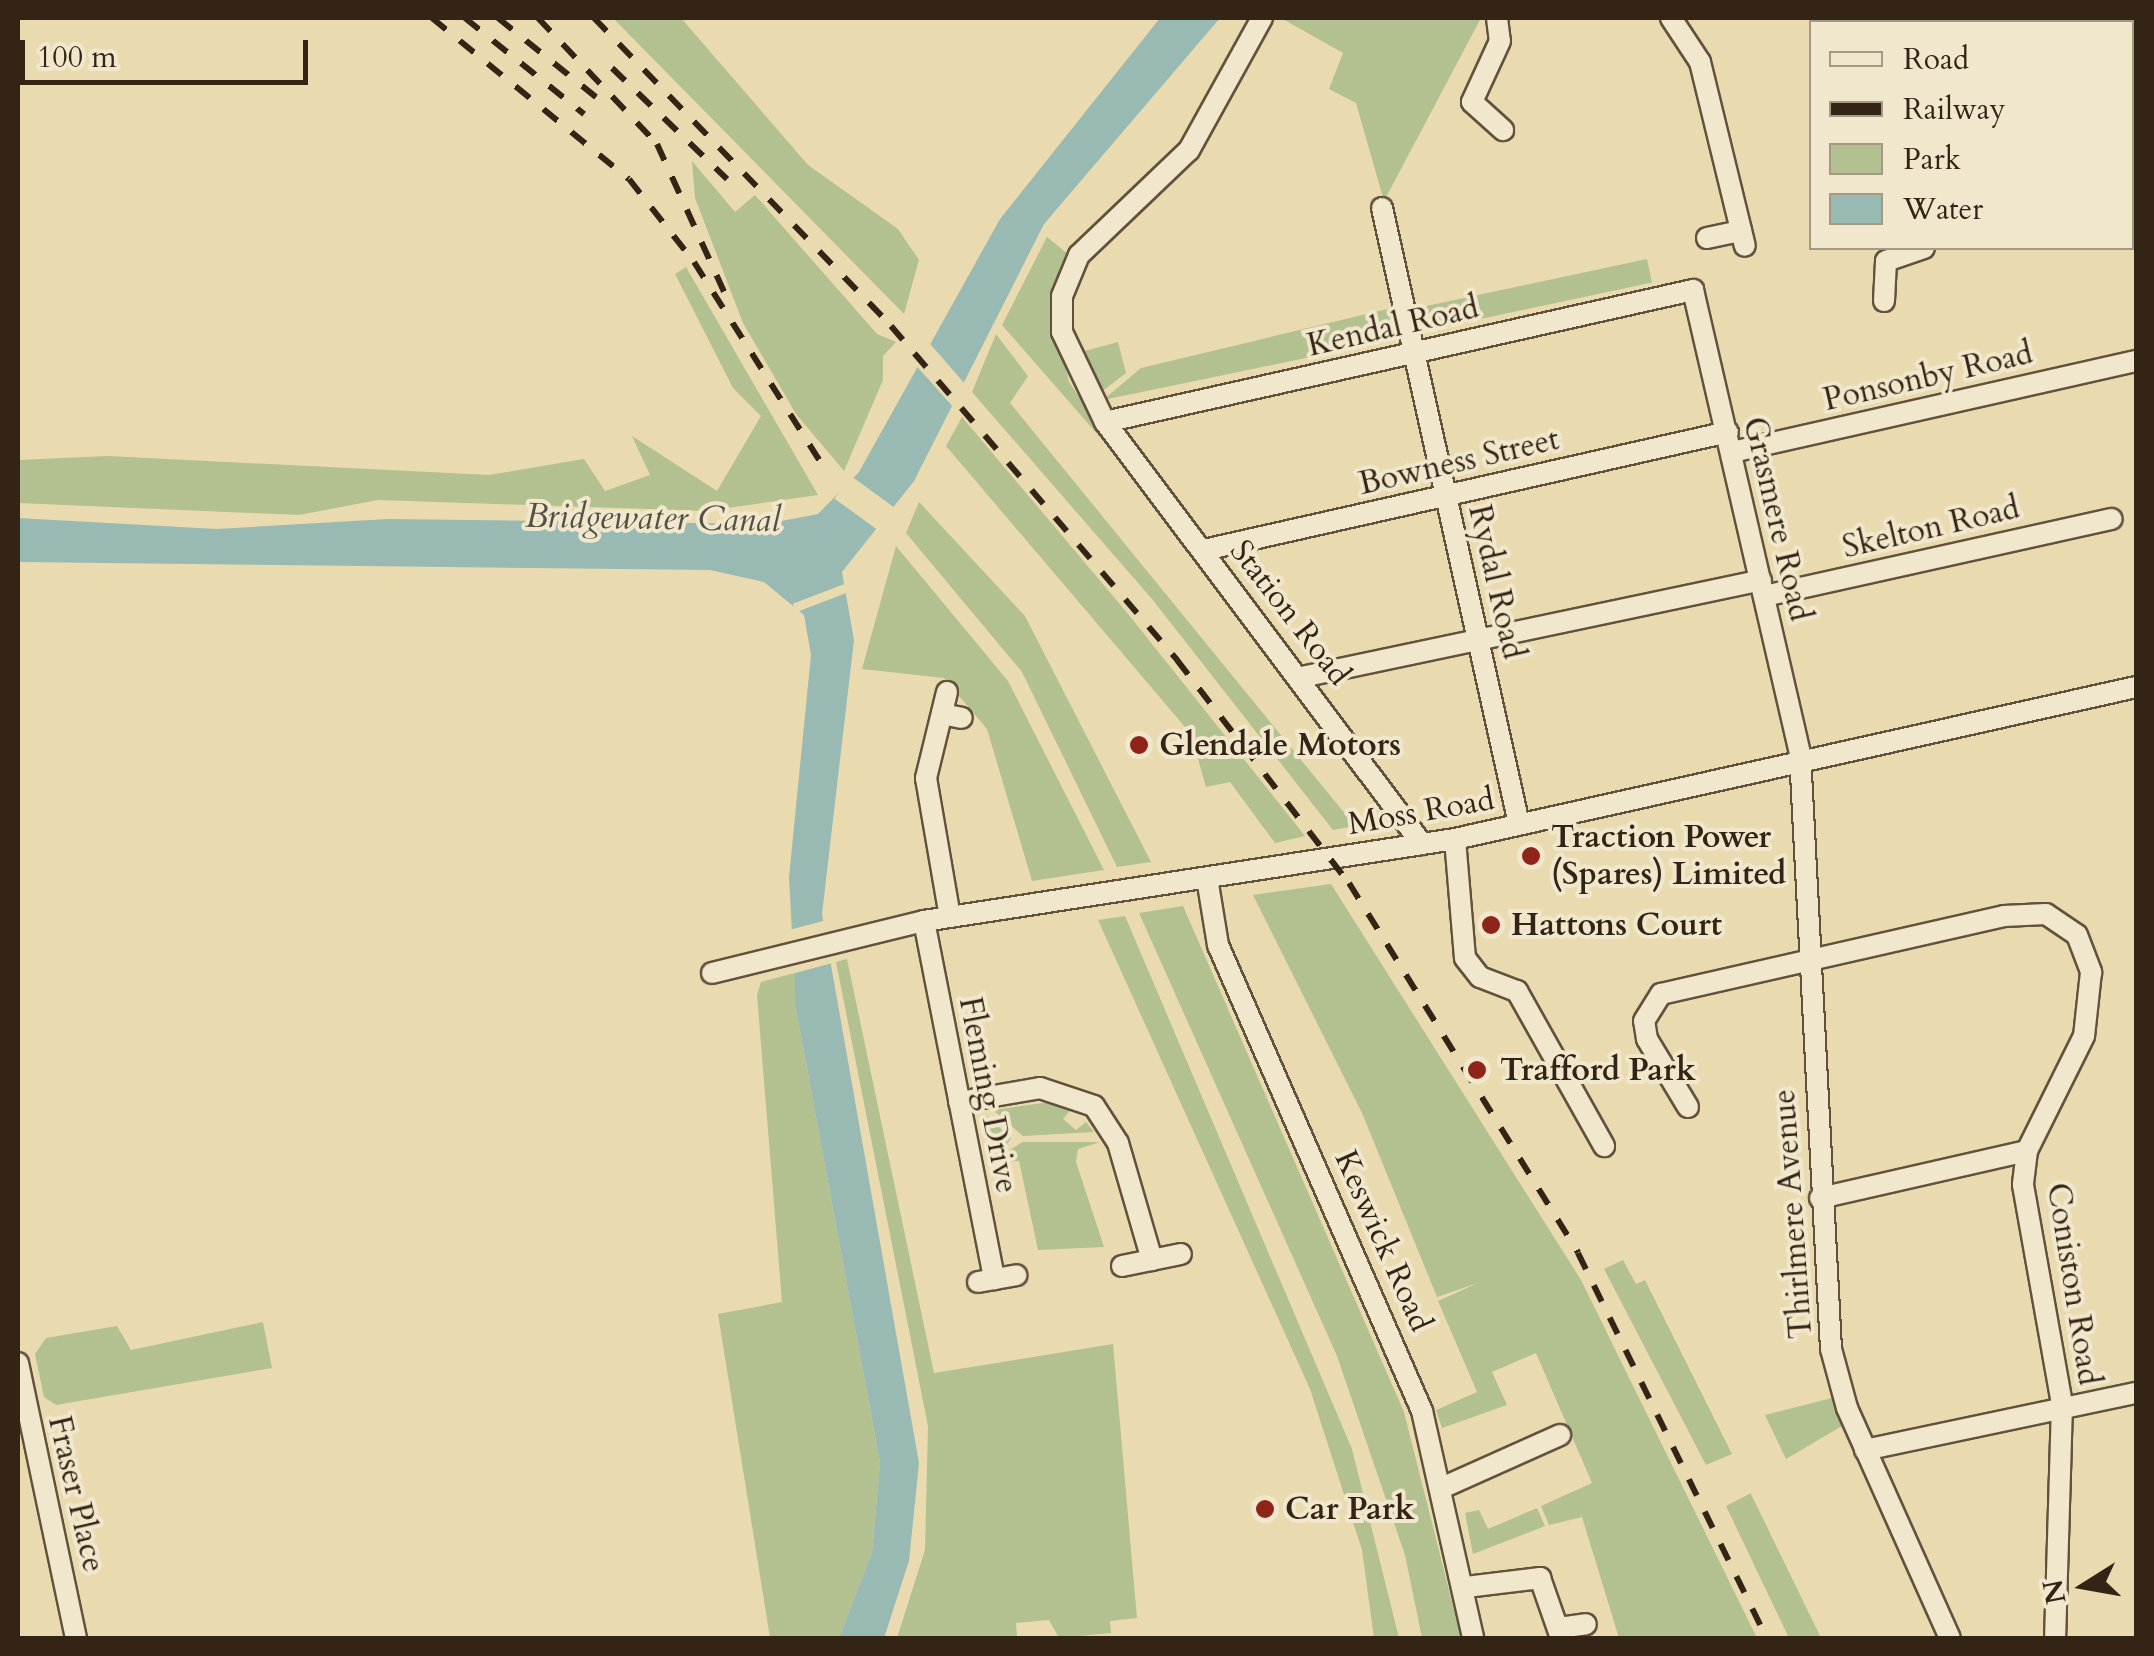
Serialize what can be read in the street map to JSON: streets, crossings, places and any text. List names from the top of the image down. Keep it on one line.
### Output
{"streets":{"street":["Kendal Road","Ponsonby Road","Bowness Street","Grasmere Road","Skelton Road","Rydal Road","Station Road","Moss Road","Fleming Drive","Thirlmere Avenue","Keswick Road","Coniston Road","Fraser Place"]},"crossings":[["Kendal Road","Grasmere Road"],["Kendal Road","Rydal Road"],["Kendal Road","Station Road"],["Ponsonby Road","Bowness Street"],["Ponsonby Road","Grasmere Road"],["Bowness Street","Grasmere Road"],["Bowness Street","Rydal Road"],["Bowness Street","Station Road"],["Grasmere Road","Skelton Road"],["Grasmere Road","Moss Road"],["Grasmere Road","Thirlmere Avenue"],["Skelton Road","Rydal Road"],["Skelton Road","Station Road"],["Rydal Road","Moss Road"],["Station Road","Moss Road"],["Moss Road","Fleming Drive"],["Moss Road","Thirlmere Avenue"],["Moss Road","Keswick Road"],["Thirlmere Avenue","Coniston Road"]],"water":["Bridgewater Canal"],"places":["Glendale Motors","Traction Power (Spares) Limited","Hattons Court","Trafford Park","Car Park"],"legend":["Road","Railway","Park","Water"],"scale_bar":"100 m","north":"left"}
